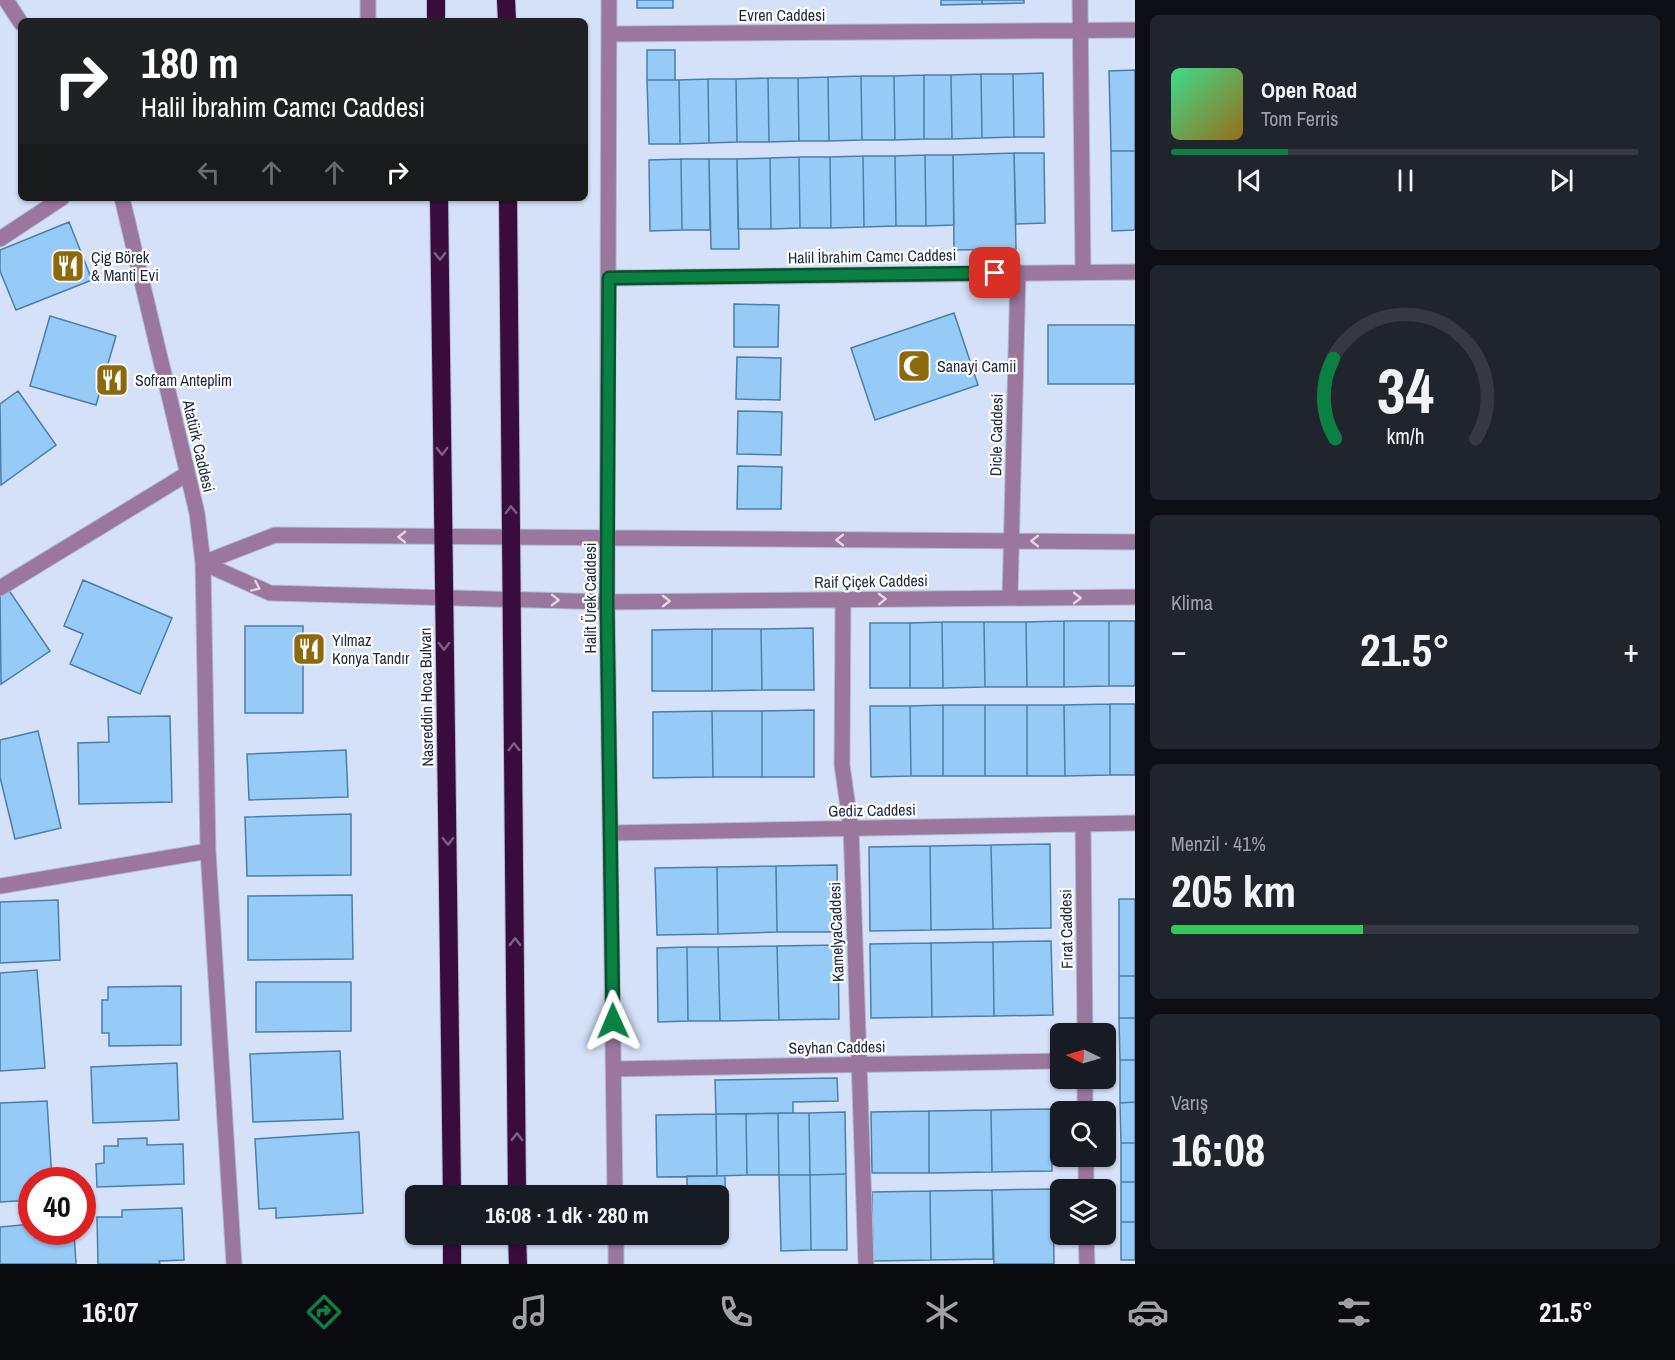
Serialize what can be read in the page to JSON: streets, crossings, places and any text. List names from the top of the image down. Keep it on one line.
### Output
{"streets":{"highway":["Nasreddin Hoca Bulvarı"],"street":["Evren Caddesi","Halil İbrahim Camcı Caddesi","Dicle Caddesi","Atatürk Caddesi","Raif Çiçek Caddesi","Halit Ürek Caddesi","Gediz Caddesi","Fırat Caddesi","KamelyaCaddesi","Seyhan Caddesi"]},"crossings":[["Evren Caddesi","Halit Ürek Caddesi"],["Halil İbrahim Camcı Caddesi","Dicle Caddesi"],["Halil İbrahim Camcı Caddesi","Halit Ürek Caddesi"],["Dicle Caddesi","Raif Çiçek Caddesi"],["Atatürk Caddesi","Raif Çiçek Caddesi"],["Raif Çiçek Caddesi","Halit Ürek Caddesi"],["Raif Çiçek Caddesi","Nasreddin Hoca Bulvarı"],["Raif Çiçek Caddesi","KamelyaCaddesi"],["Halit Ürek Caddesi","Gediz Caddesi"],["Halit Ürek Caddesi","Seyhan Caddesi"],["Gediz Caddesi","Fırat Caddesi"],["Gediz Caddesi","KamelyaCaddesi"],["KamelyaCaddesi","Seyhan Caddesi"]],"places":{"restaurant":["Çig Börek & Manti Evi","Sofram Anteplim","Yılmaz Konya Tandır"],"mosque":["Sanayi Camii"]},"north":"left","page":{"turn":["180 m","Halil İbrahim Camcı Caddesi"],"song":["Open Road","Tom Ferris"],"tile":["Klima",["Menzil · 41%","205 km"],["Varış","16:08"]],"heat":["−","21.5°","+"],"limit":"40","trip":"16:08 · 1 dk · 280 m","tabs":["16:07","21.5°"],"gauge":["34","km/h"]}}
